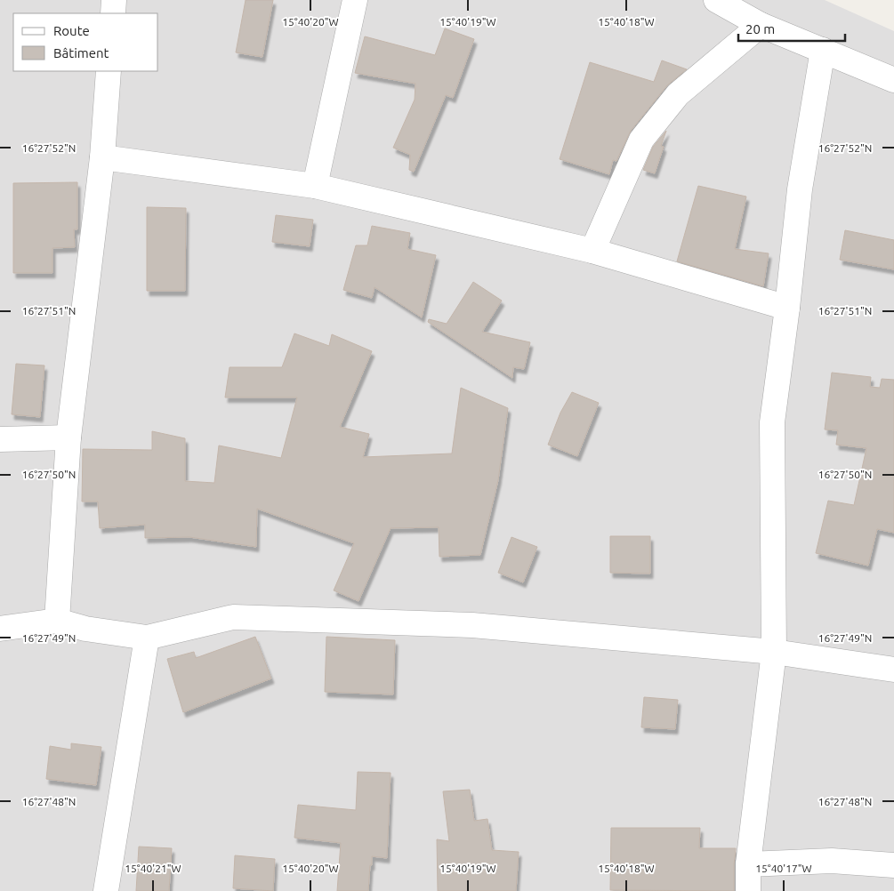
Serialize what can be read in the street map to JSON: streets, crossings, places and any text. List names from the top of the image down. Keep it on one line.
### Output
{"legend":["Route","Bâtiment"],"scale_bar":"20 m","coordinates":["15°40'20\"W","15°40'19\"W","15°40'18\"W","16°27'52\"N","16°27'51\"N","16°27'50\"N","16°27'49\"N","16°27'48\"N","15°40'21\"W","15°40'17\"W"]}
